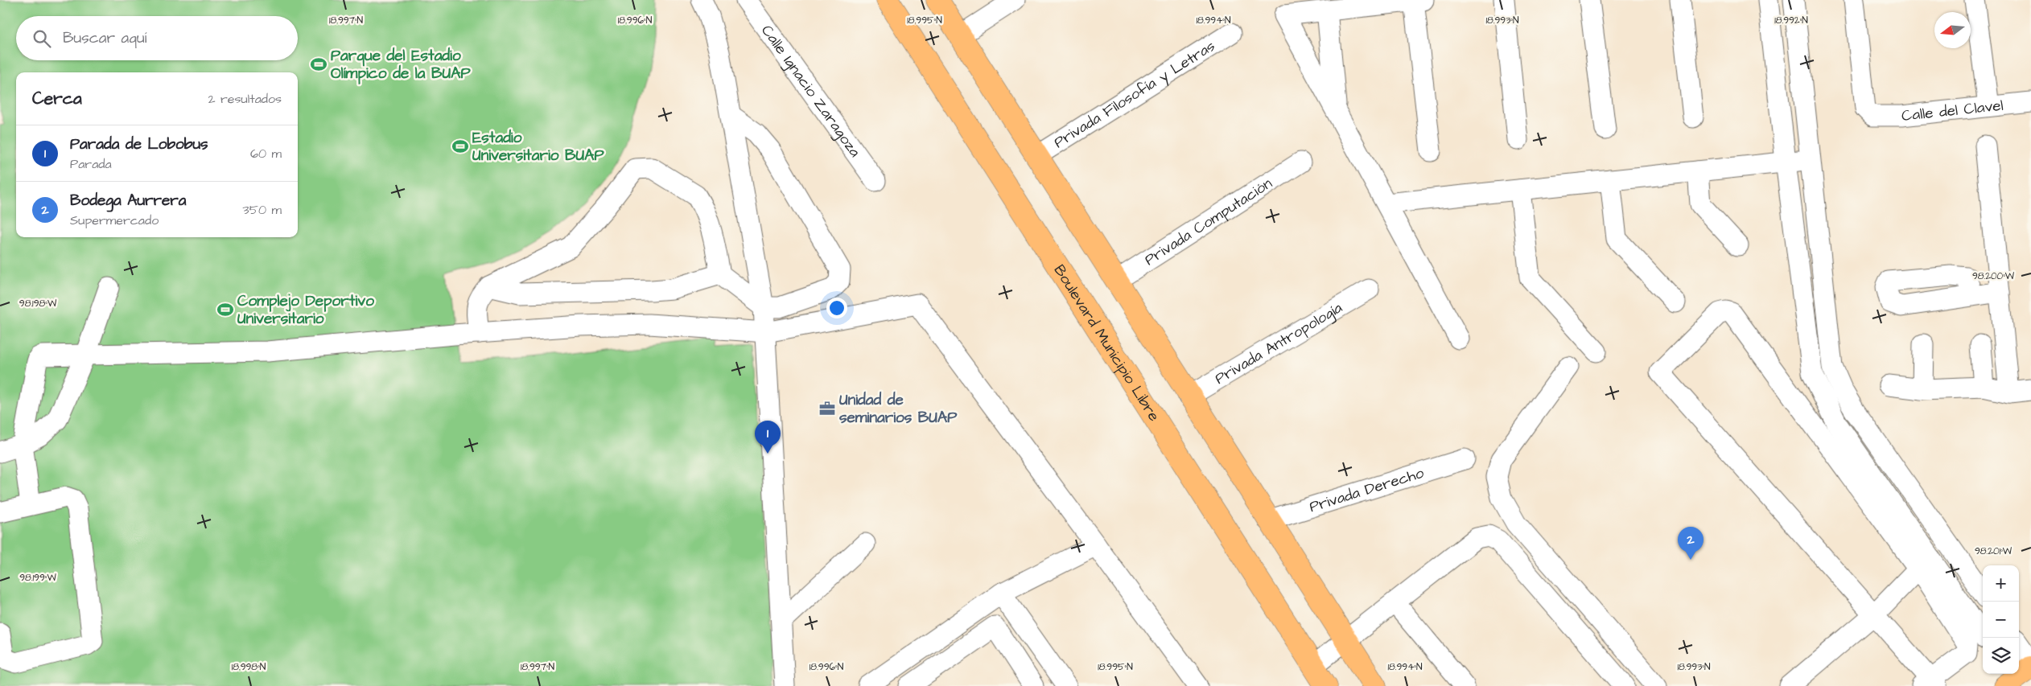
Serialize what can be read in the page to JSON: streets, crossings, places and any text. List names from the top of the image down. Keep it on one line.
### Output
{"streets":{"main road":["Boulevard Municipio Libre"],"street":["Calle Ignacio Zaragoza","Privada Filosofía y Letras","Calle del Clavel","Privada Computación","Privada Antropología","Privada Derecho"]},"places":{"sports":["Parque del Estadio Olímpico de la BUAP","Estadio Universitario BUAP","Complejo Deportivo Universitario"],"office":["Unidad de seminarios BUAP"]},"north":"left","page":{"search":"Buscar aquí","heading":["Cerca","2 resultados"],"list":[{"mark":"1","name":"Parada de Lobobus","note":"Parada","value":"60 m"},{"mark":"2","name":"Bodega Aurrera","note":"Supermercado","value":"350 m"}],"pins":["1","2"],"map_buttons":["+","−"]},"coordinates":["18.997°N","18.996°N","18.995°N","18.994°N","18.993°N","18.992°N","98.200°W","98.198°W","98.201°W","98.199°W","18.998°N"]}
